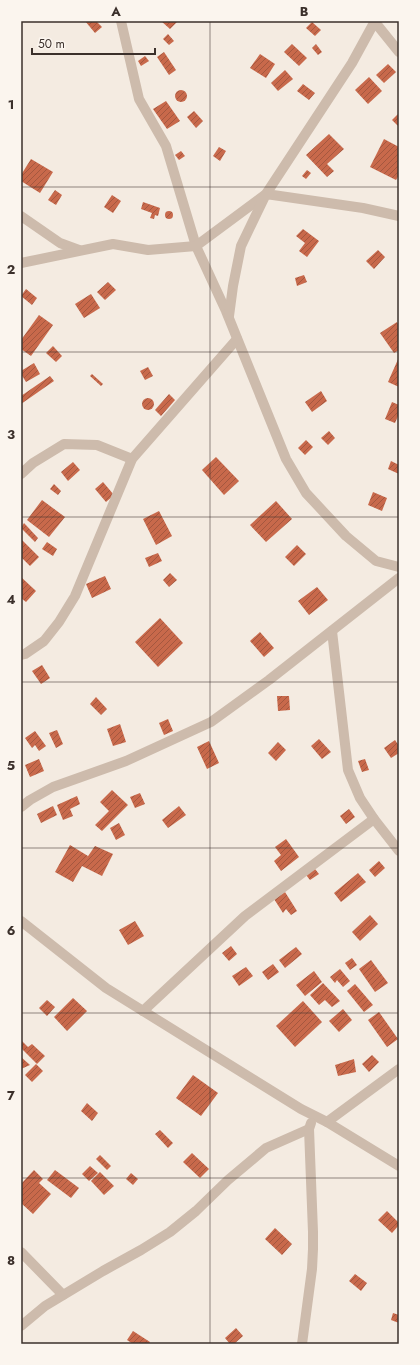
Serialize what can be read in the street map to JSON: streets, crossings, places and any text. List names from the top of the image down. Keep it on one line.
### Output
{"scale_bar":"50 m","grid":{"columns":["A","B"],"rows":["1","2","3","4","5","6","7","8"]}}
